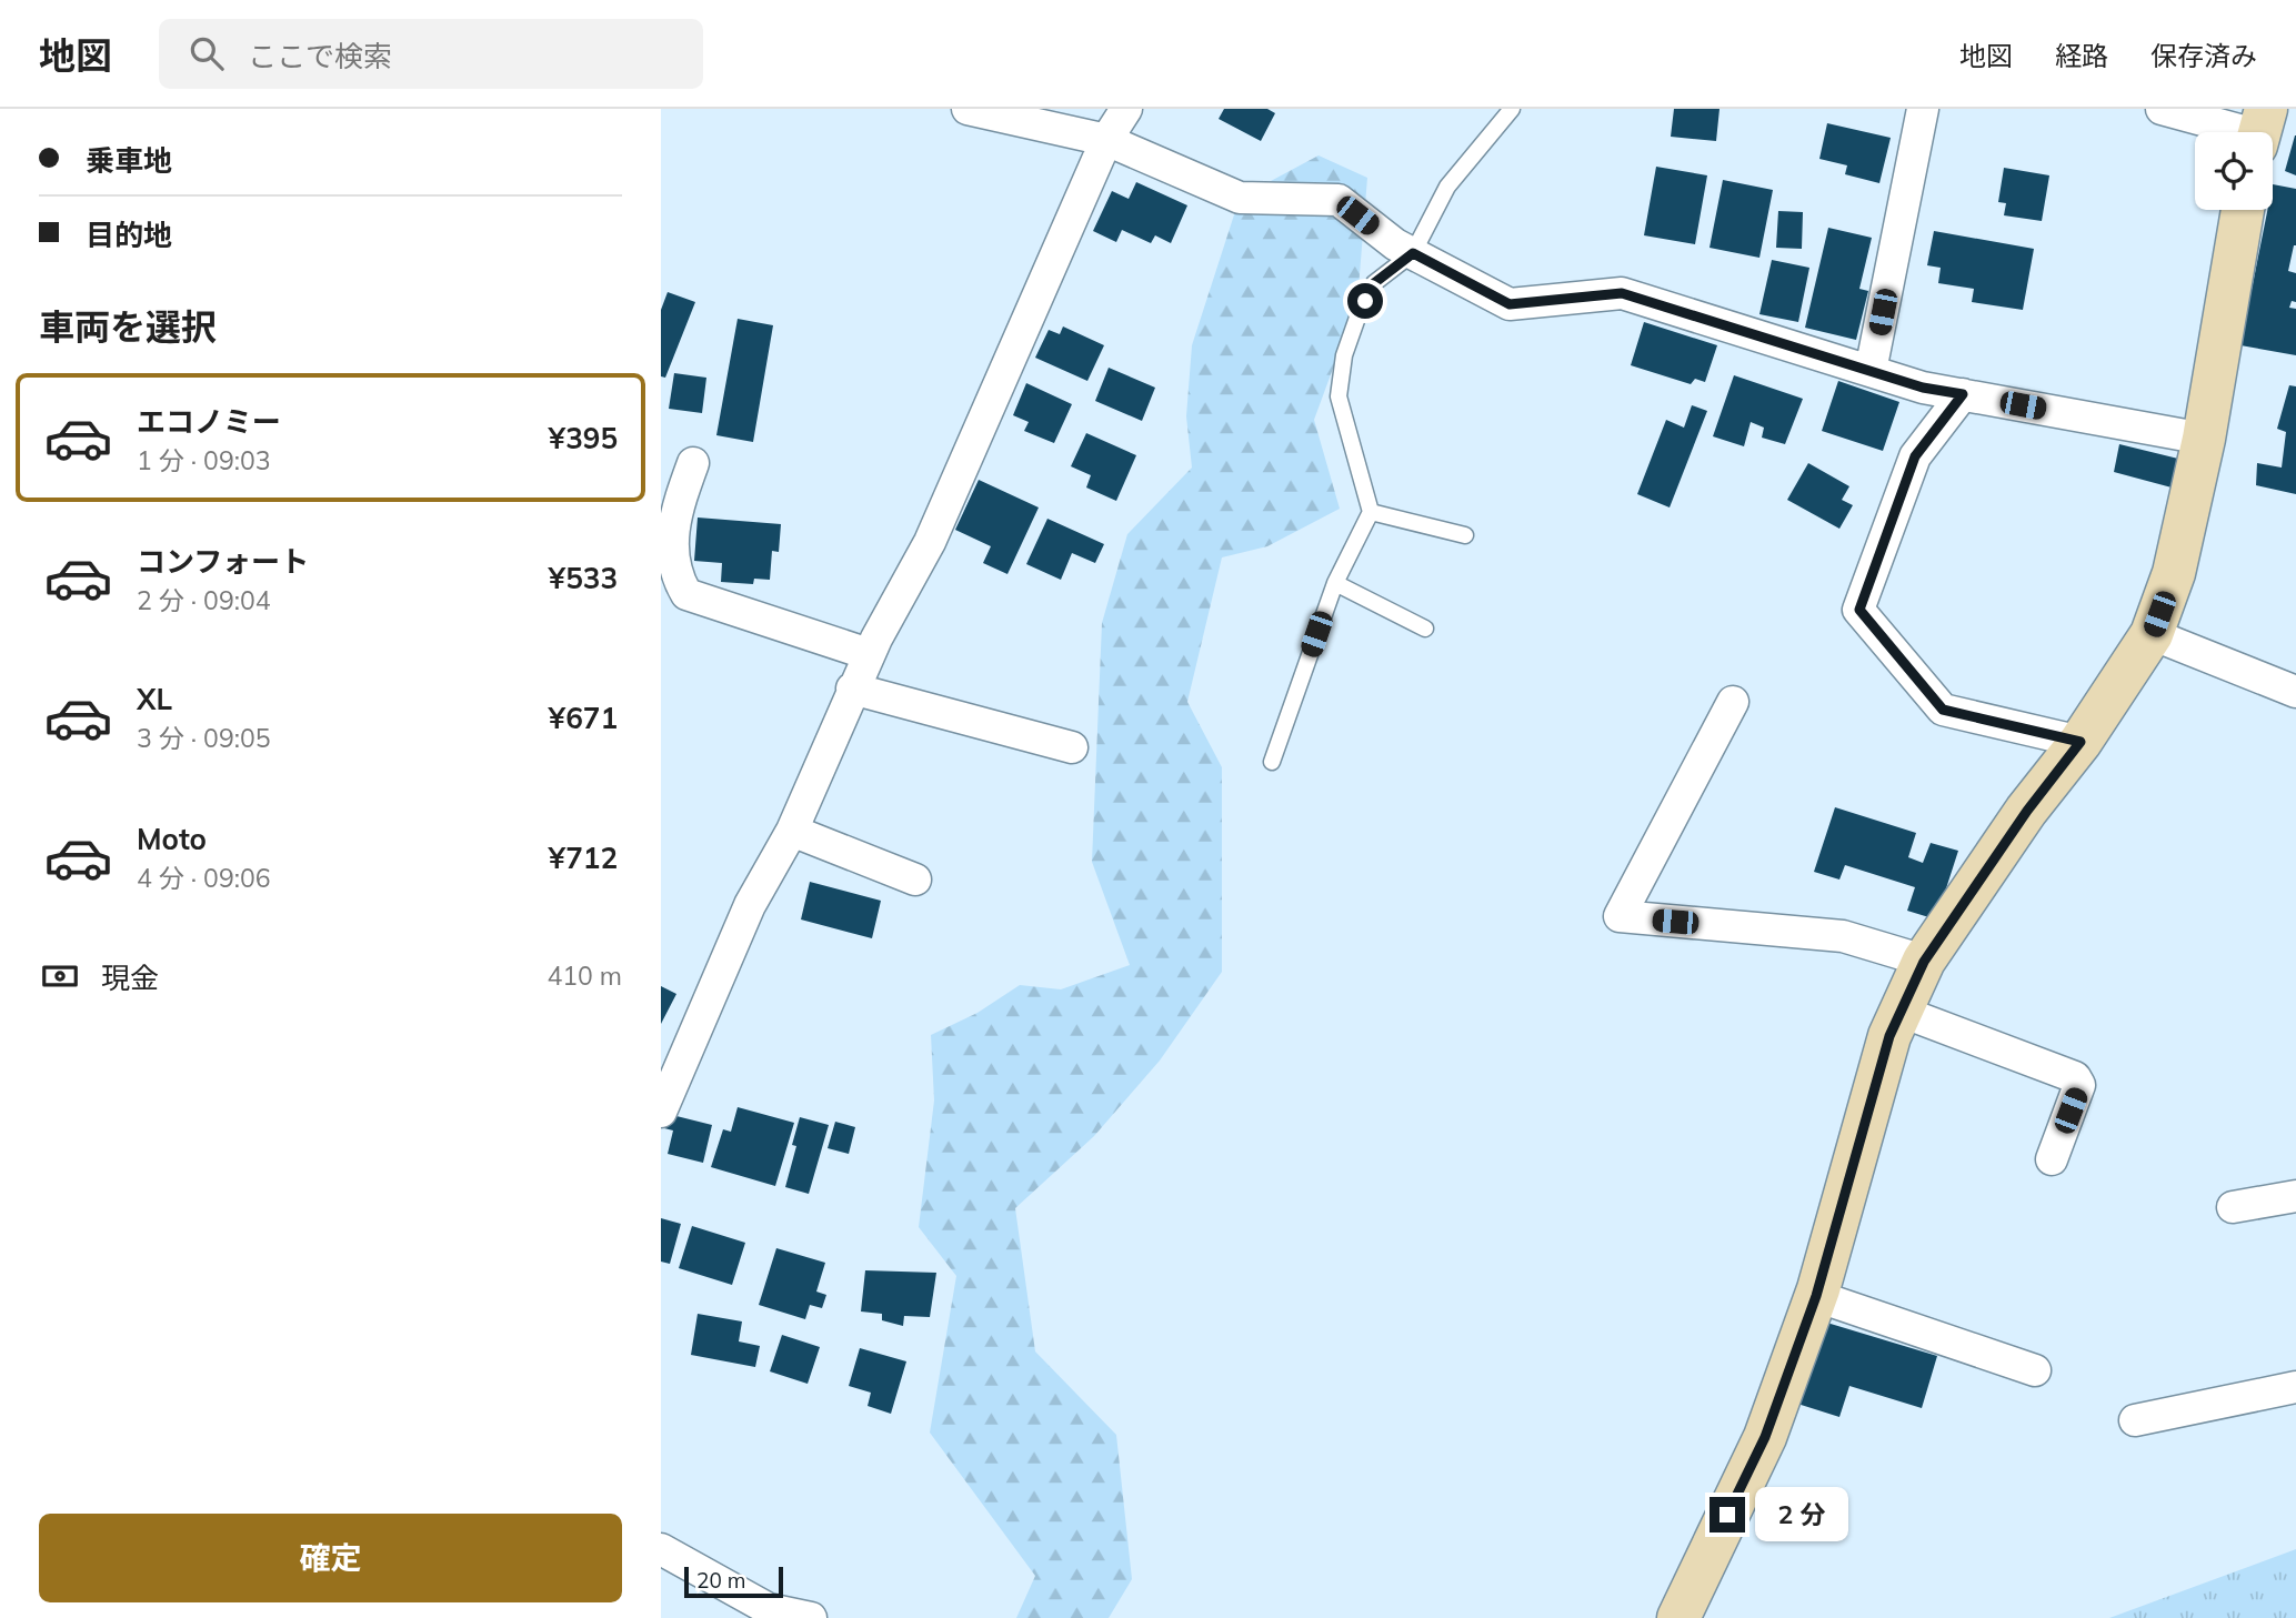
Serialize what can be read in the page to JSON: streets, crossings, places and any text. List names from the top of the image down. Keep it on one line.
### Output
{"scale_bar":"20 m","page":{"header":"地図","search":"ここで検索","nav":["地図","経路","保存済み"],"banner":["乗車地","目的地"],"heading":"車両を選択","list":[{"name":"エコノミー","note":"1 分 · 09:03","value":"¥395"},{"name":"コンフォート","note":"2 分 · 09:04","value":"¥533"},{"name":"XL","note":"3 分 · 09:05","value":"¥671"},{"name":"Moto","note":"4 分 · 09:06","value":"¥712"}],"pay":["現金","410 m"],"bubble":"2 分","buttons":"確定","scale":"20 m"}}
